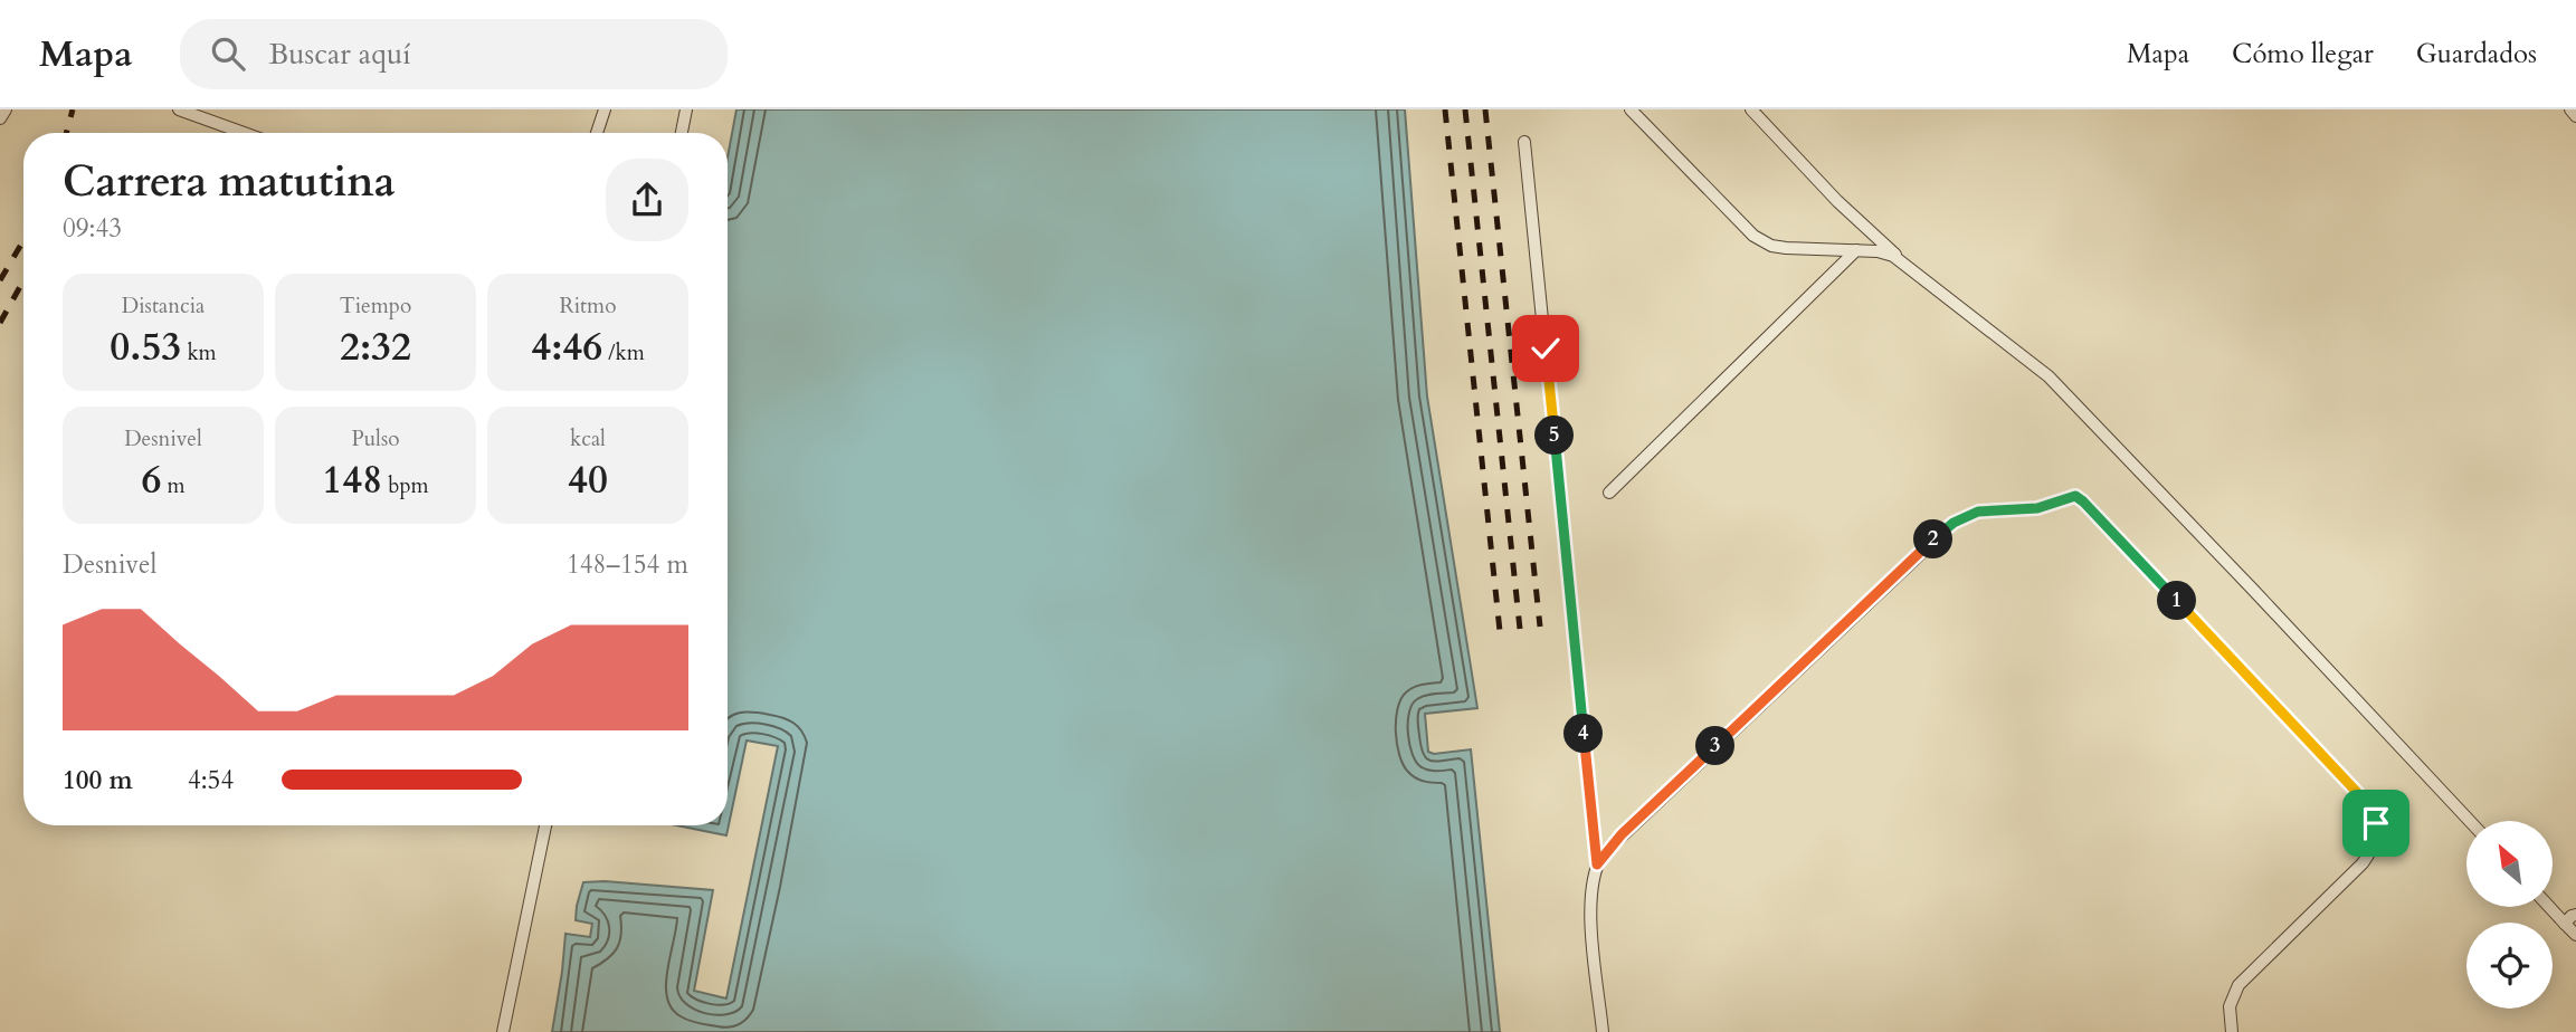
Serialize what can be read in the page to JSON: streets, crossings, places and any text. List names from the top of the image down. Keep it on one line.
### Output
{"north":"top left","page":{"header":"Mapa","search":"Buscar aquí","nav":["Mapa","Cómo llegar","Guardados"],"heading":["Carrera matutina","09:43"],"stats":[["Distancia","0.53 km"],["Tiempo","2:32"],["Ritmo","4:46 /km"],["Desnivel","6 m"],["Pulso","148 bpm"],["kcal","40"]],"pins":["5","2","1","4","3"],"chart":["Desnivel","148–154 m"],"list":[{"name":"100 m","note":"4:54"}]}}
